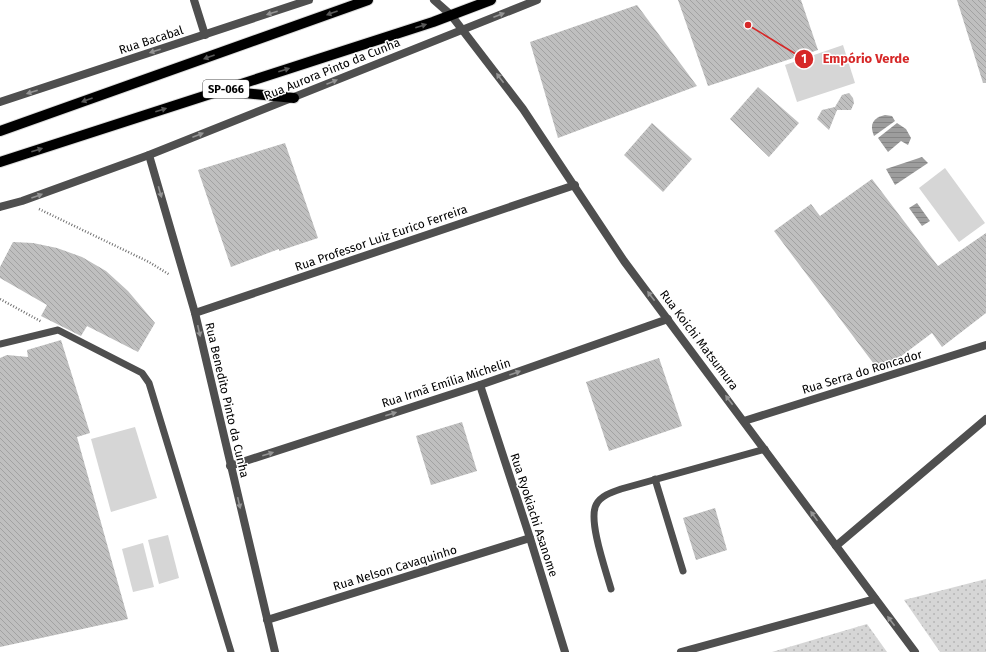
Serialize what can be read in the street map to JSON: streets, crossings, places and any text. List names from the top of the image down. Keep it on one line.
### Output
{"streets":{"main road":["SP-066"],"street":["Rua Bacabal","Rua Aurora Pinto da Cunha","Rua Professor Luiz Eurico Ferreira","Rua Koichi Matsumura","Rua Serra do Roncador","Rua Irmã Emília Michelin","Rua Benedito Pinto da Cunha","Rua Ryokiachi Asanome","Rua Nelson Cavaquinho"]},"crossings":[["Rua Aurora Pinto da Cunha","Rua Koichi Matsumura"],["Rua Aurora Pinto da Cunha","Rua Benedito Pinto da Cunha"],["SP-066","Rua Koichi Matsumura"],["Rua Professor Luiz Eurico Ferreira","Rua Koichi Matsumura"],["Rua Professor Luiz Eurico Ferreira","Rua Benedito Pinto da Cunha"],["Rua Koichi Matsumura","Rua Serra do Roncador"],["Rua Koichi Matsumura","Rua Irmã Emília Michelin"],["Rua Irmã Emília Michelin","Rua Benedito Pinto da Cunha"],["Rua Irmã Emília Michelin","Rua Ryokiachi Asanome"],["Rua Benedito Pinto da Cunha","Rua Nelson Cavaquinho"],["Rua Ryokiachi Asanome","Rua Nelson Cavaquinho"]],"one_way":["Rua Bacabal","Rua Aurora Pinto da Cunha","Rua Koichi Matsumura","Rua Irmã Emília Michelin","Rua Benedito Pinto da Cunha"],"places":["Empório Verde"]}
